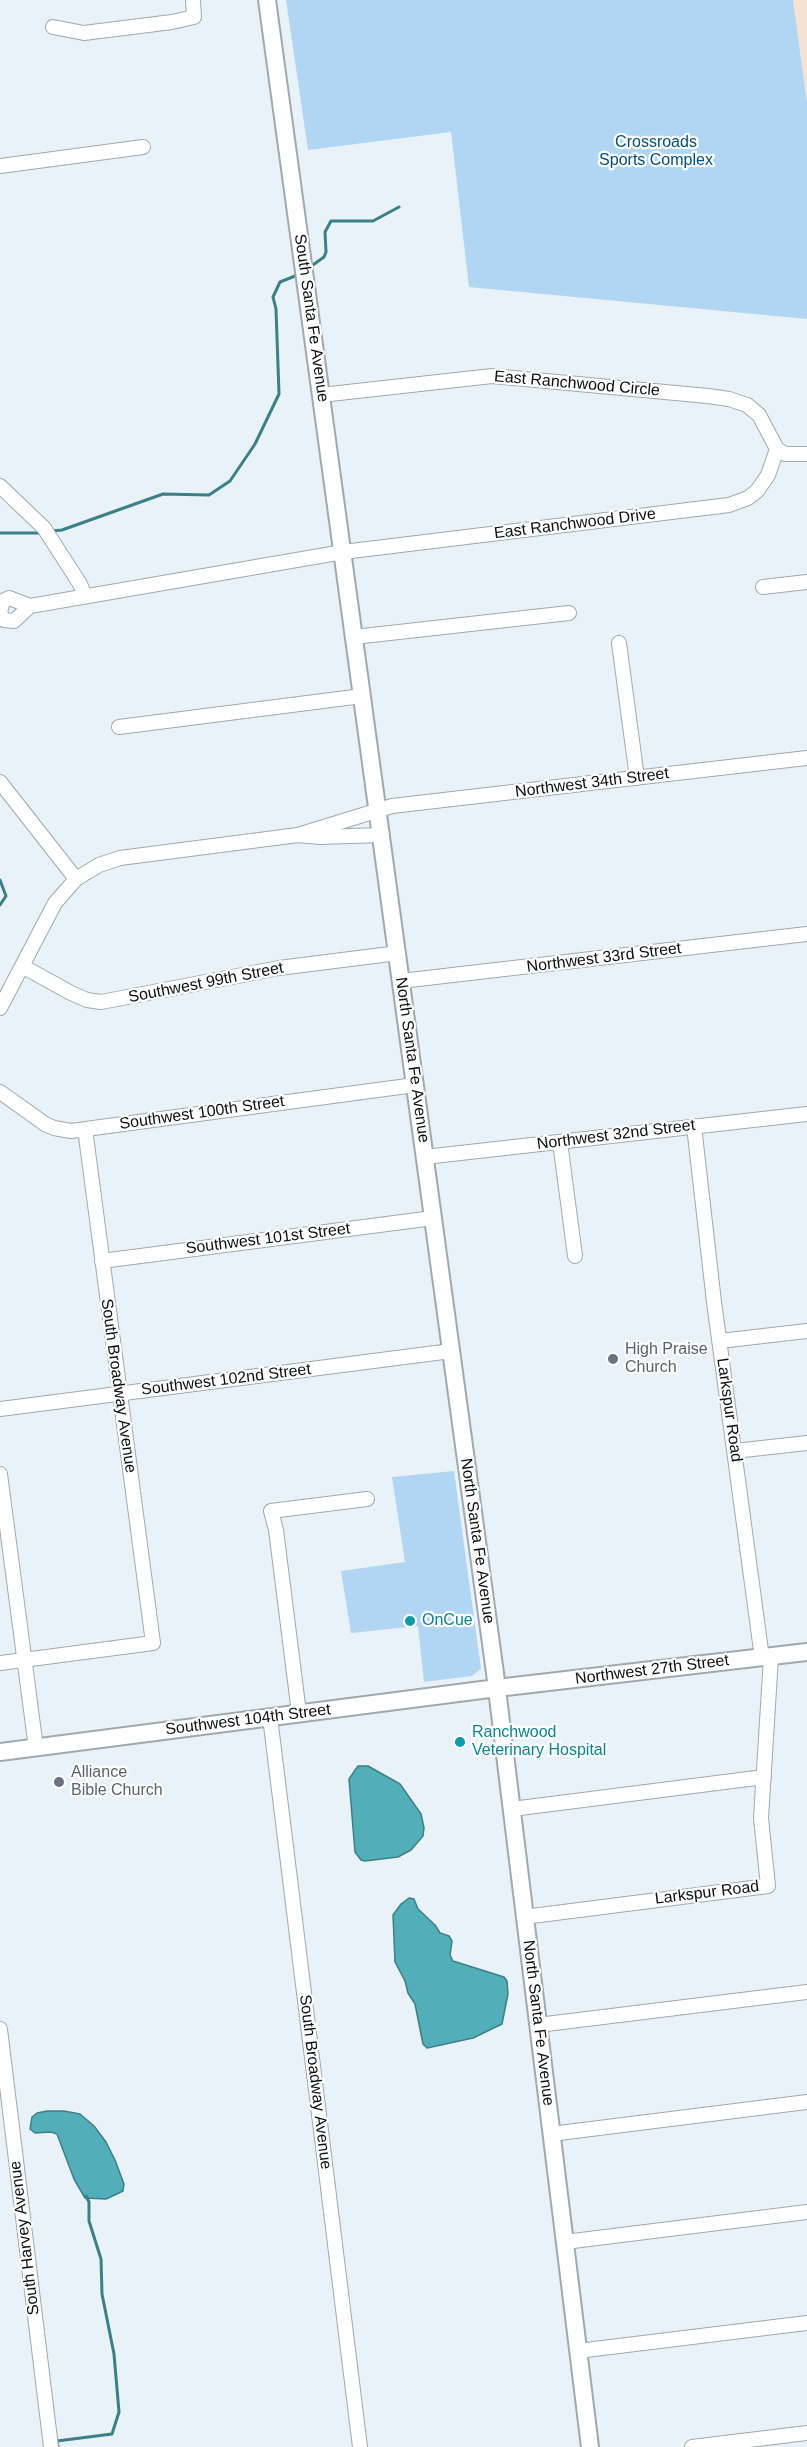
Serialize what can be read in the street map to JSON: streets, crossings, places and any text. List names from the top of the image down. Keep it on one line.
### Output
{"streets":{"main road":["South Santa Fe Avenue","North Santa Fe Avenue","Northwest 27th Street","Southwest 104th Street"],"street":["East Ranchwood Circle","East Ranchwood Drive","Northwest 34th Street","Northwest 33rd Street","Southwest 99th Street","Southwest 100th Street","Northwest 32nd Street","Southwest 101st Street","Southwest 102nd Street","South Broadway Avenue","Larkspur Road","South Harvey Avenue"]},"crossings":[["South Santa Fe Avenue","East Ranchwood Circle"],["South Santa Fe Avenue","East Ranchwood Drive"],["South Santa Fe Avenue","North Santa Fe Avenue"],["East Ranchwood Circle","East Ranchwood Drive"],["Northwest 34th Street","North Santa Fe Avenue"],["Northwest 33rd Street","North Santa Fe Avenue"],["Southwest 99th Street","North Santa Fe Avenue"],["North Santa Fe Avenue","Southwest 100th Street"],["North Santa Fe Avenue","Northwest 32nd Street"],["North Santa Fe Avenue","Southwest 101st Street"],["North Santa Fe Avenue","Southwest 102nd Street"],["North Santa Fe Avenue","Larkspur Road"],["North Santa Fe Avenue","Northwest 27th Street"],["North Santa Fe Avenue","Southwest 104th Street"],["Southwest 100th Street","South Broadway Avenue"],["Northwest 32nd Street","Larkspur Road"],["Southwest 101st Street","South Broadway Avenue"],["Southwest 102nd Street","South Broadway Avenue"],["South Broadway Avenue","Southwest 104th Street"],["Larkspur Road","Northwest 27th Street"],["Northwest 27th Street","Southwest 104th Street"]],"parks":["Crossroads Sports Complex"],"places":["High Praise Church","OnCue","Ranchwood Veterinary Hospital","Alliance Bible Church"]}
